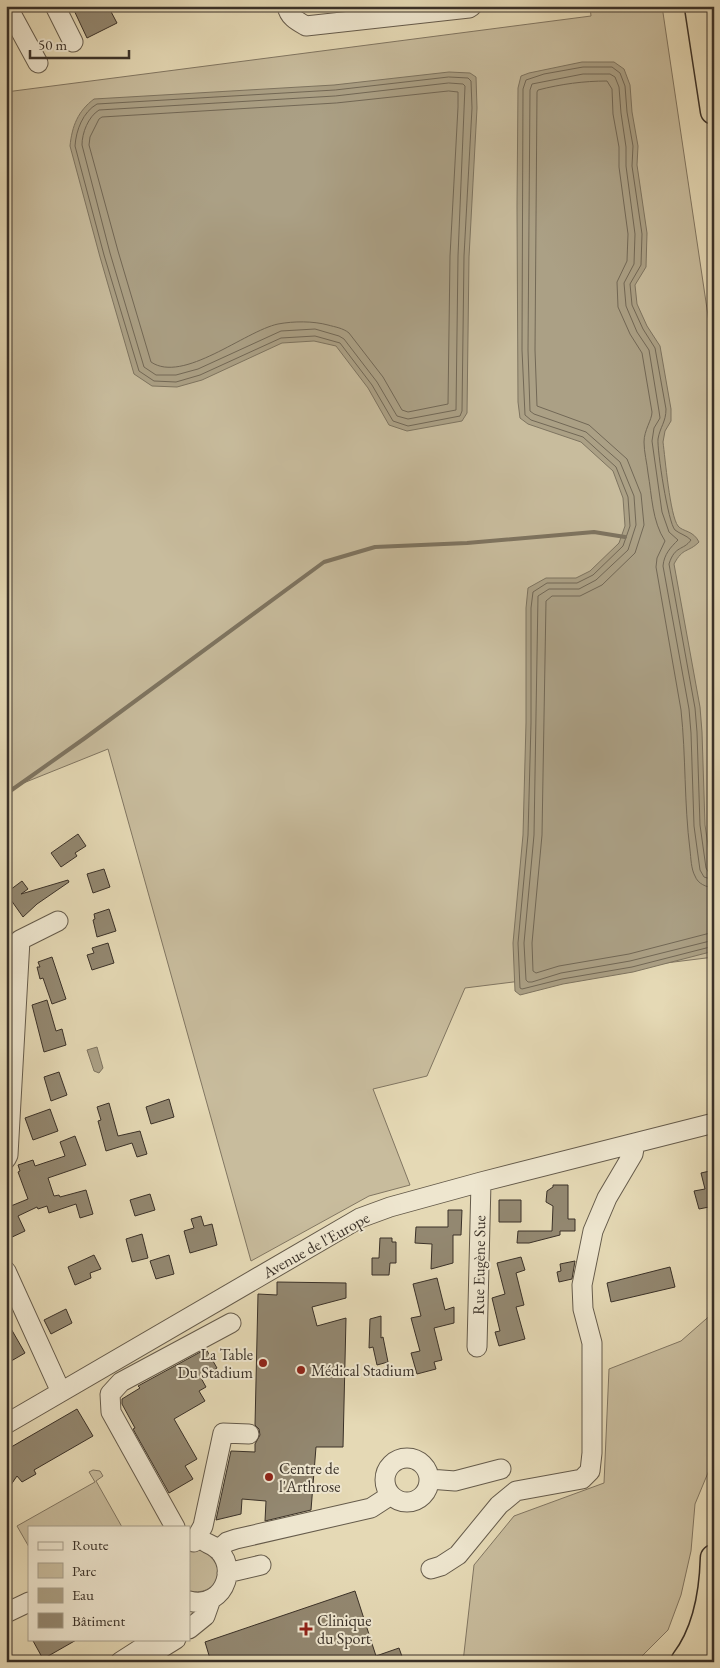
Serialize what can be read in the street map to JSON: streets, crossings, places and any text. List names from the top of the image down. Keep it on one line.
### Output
{"streets":{"street":["Avenue de l'Europe","Rue Eugène Sue"]},"crossings":[["Avenue de l'Europe","Rue Eugène Sue"]],"places":{"other":["La Table Du Stadium","Médical Stadium","Centre de l'Arthrose"],"health":["Clinique du Sport"]},"legend":["Route","Parc","Eau","Bâtiment"],"scale_bar":"50 m"}
